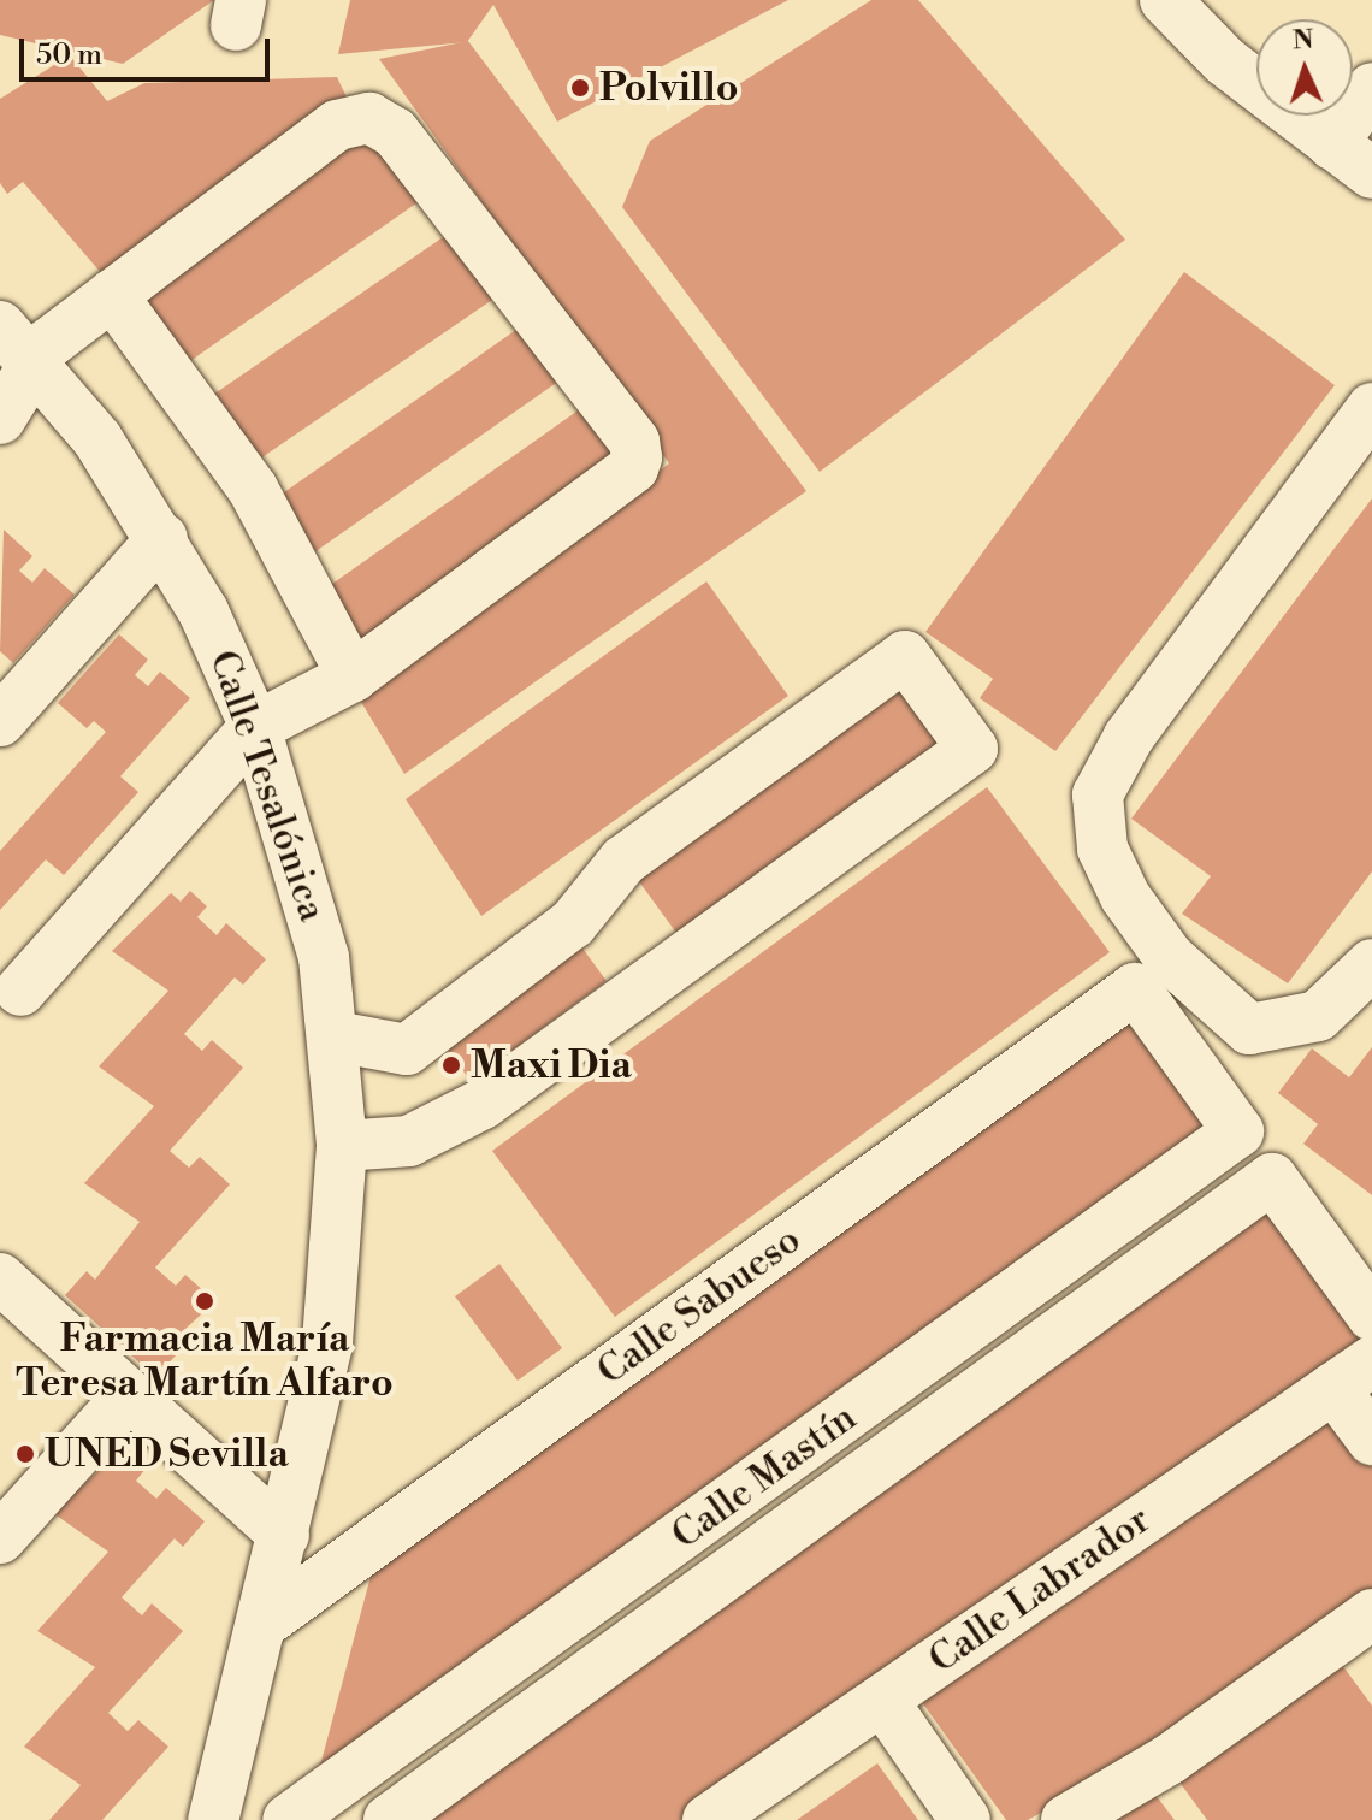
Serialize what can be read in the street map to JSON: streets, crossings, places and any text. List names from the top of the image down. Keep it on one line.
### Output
{"streets":{"street":["Calle Tesalónica","Calle Sabueso","Calle Mastín","Calle Labrador"]},"crossings":[["Calle Tesalónica","Calle Sabueso"],["Calle Sabueso","Calle Mastín"]],"places":["Polvillo","Maxi Dia","Farmacia María Teresa Martín Alfaro","UNED Sevilla"],"scale_bar":"50 m","north":"top"}
